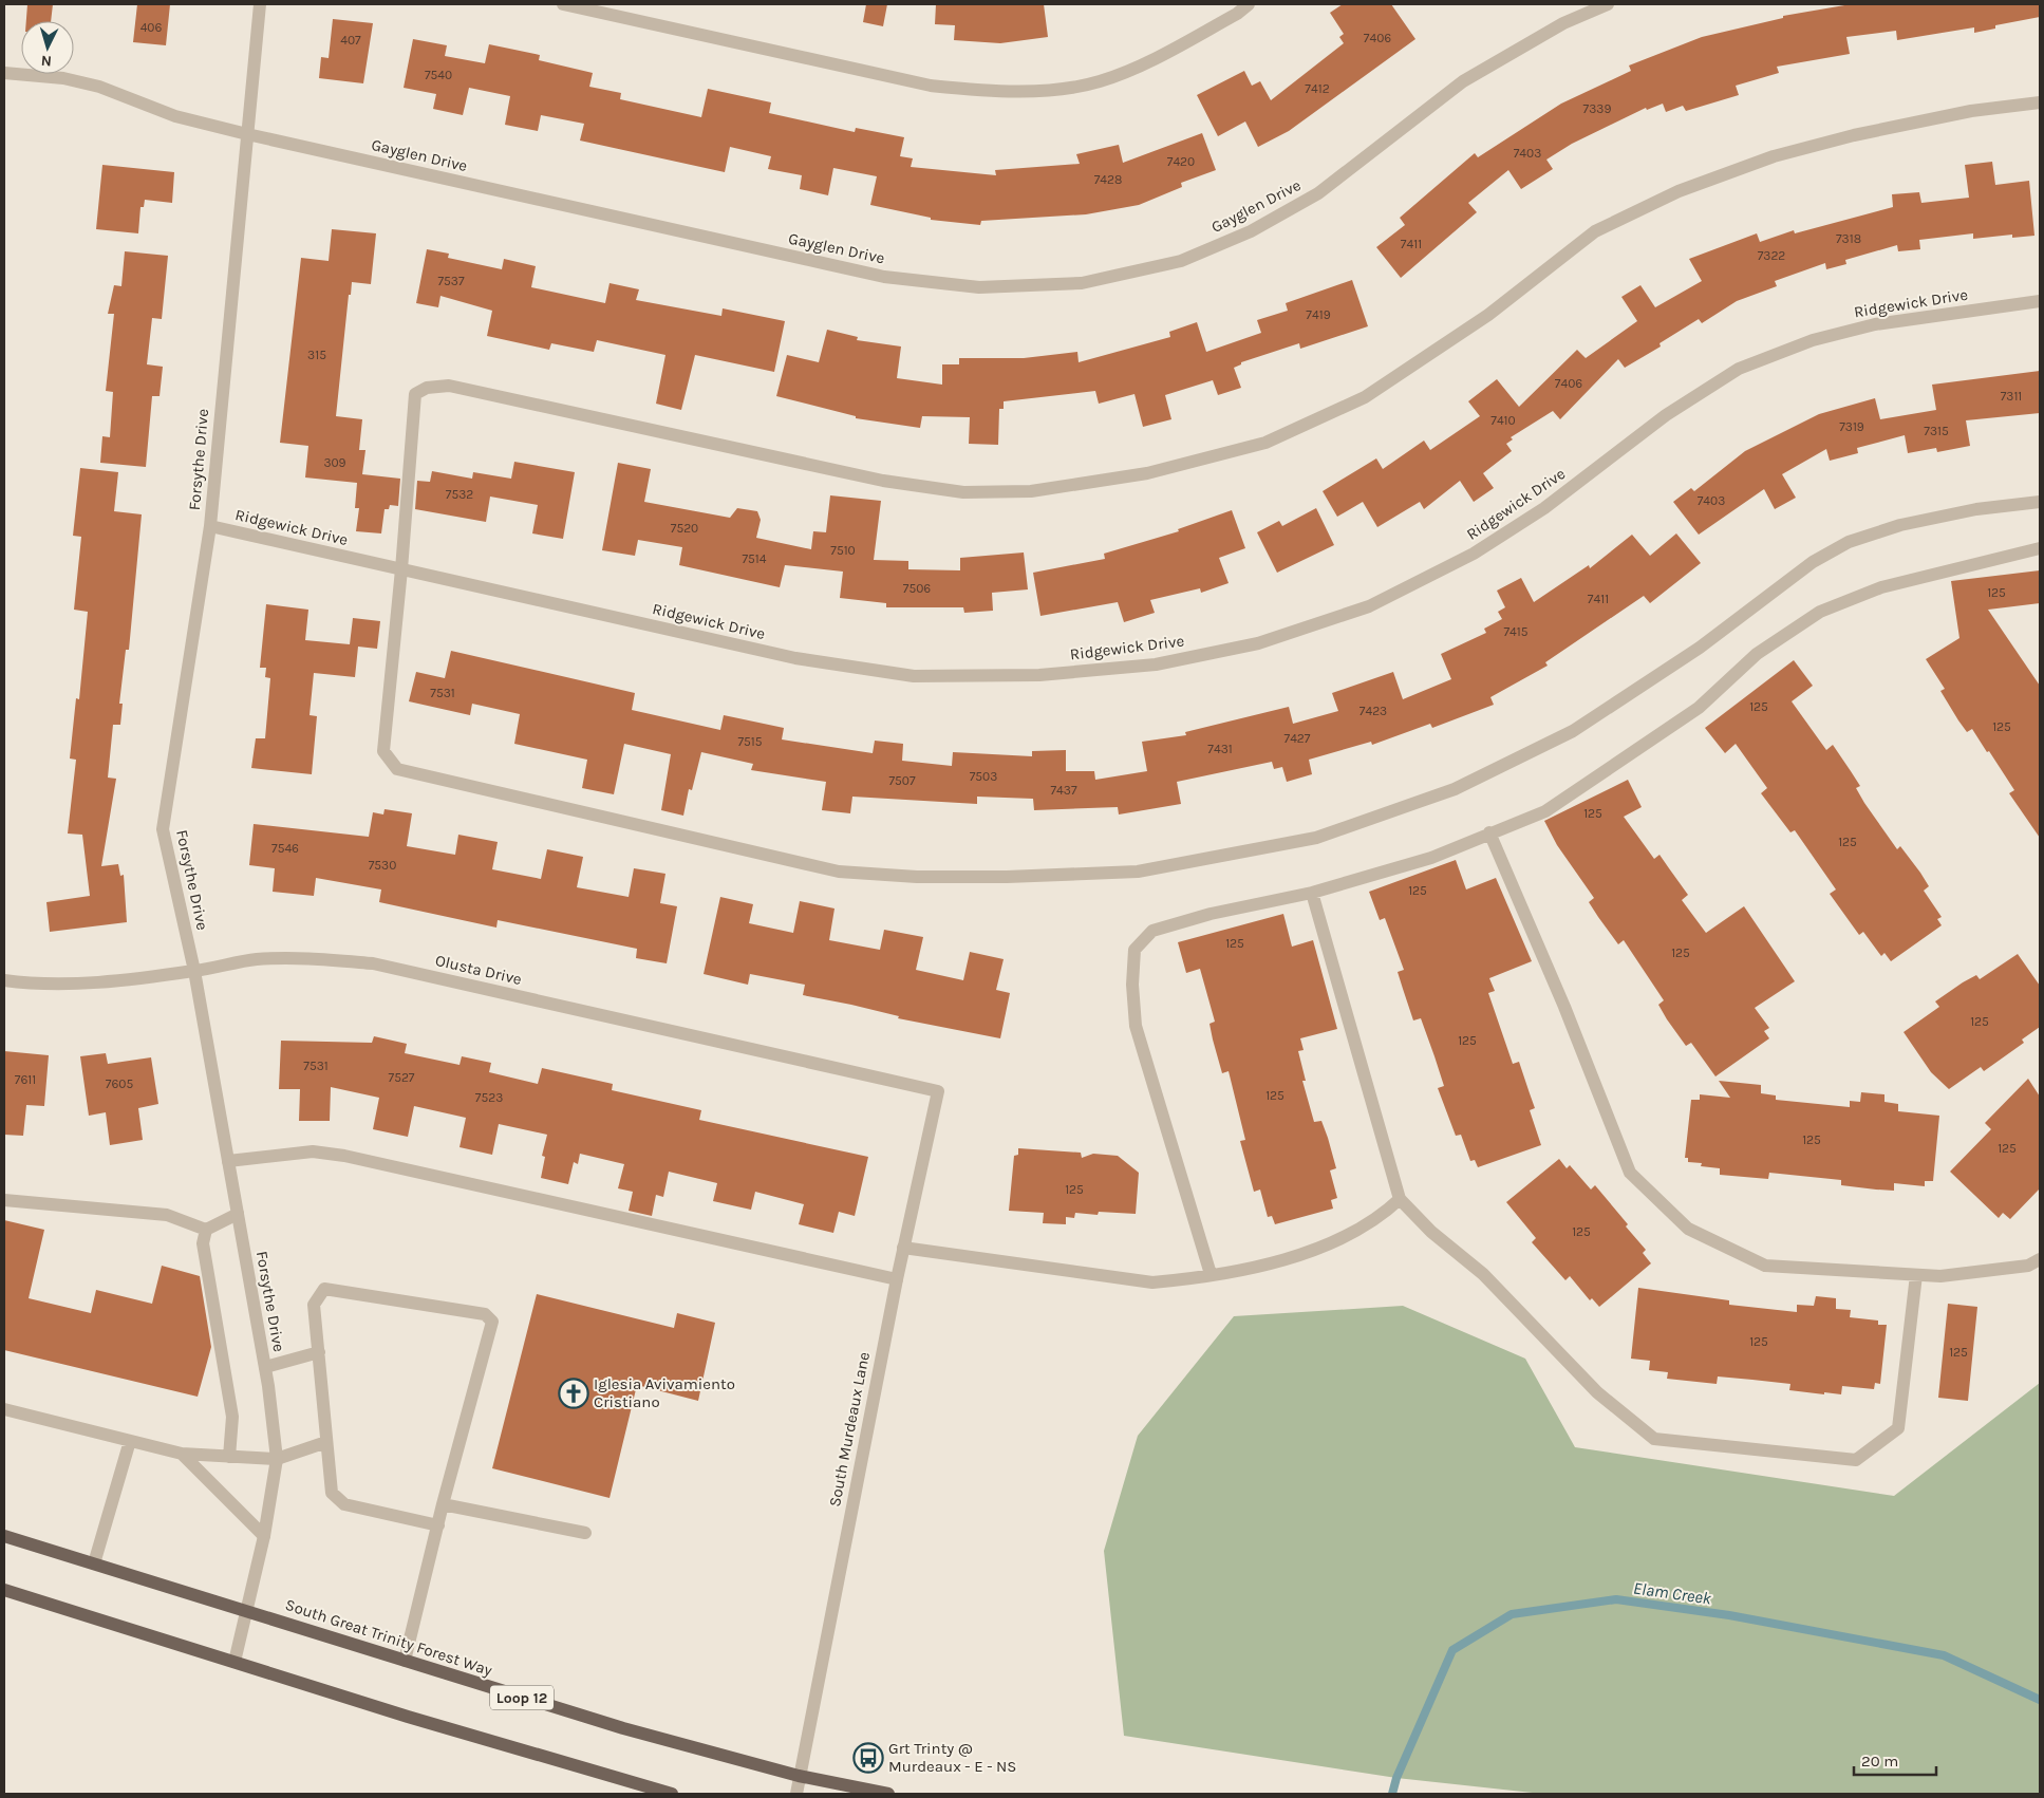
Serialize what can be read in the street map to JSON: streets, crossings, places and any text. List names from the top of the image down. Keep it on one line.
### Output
{"streets":{"main road":["South Great Trinity Forest Way","Loop 12"],"street":["Gayglen Drive","Ridgewick Drive","Forsythe Drive","Olusta Drive","South Murdeaux Lane"]},"crossings":[["Gayglen Drive","Forsythe Drive"],["Ridgewick Drive","Forsythe Drive"],["Forsythe Drive","Olusta Drive"],["Forsythe Drive","South Great Trinity Forest Way"],["Olusta Drive","South Murdeaux Lane"],["South Murdeaux Lane","South Great Trinity Forest Way"]],"water":["Elam Creek"],"places":{"church":["Iglesia Avivamiento Cristiano"],"bus stop":["Grt Trinty @ Murdeaux - E - NS"]},"house_numbers":["406","7406","407","7540","7412","7339","7403","7420","7428","7318","7411","7322","7537","7419","315","7406","7311","7410","7319","7315","309","7532","7403","7520","7510","7514","7506","125","7411","7415","7531","125","7423","125","7427","7515","7431","7503","7507","7437","125","125","7546","7530","125","125","125","125","125","7531","7527","7611","7605","125","7523","125","125","125","125","125","125"],"scale_bar":"20 m","north":"bottom"}
